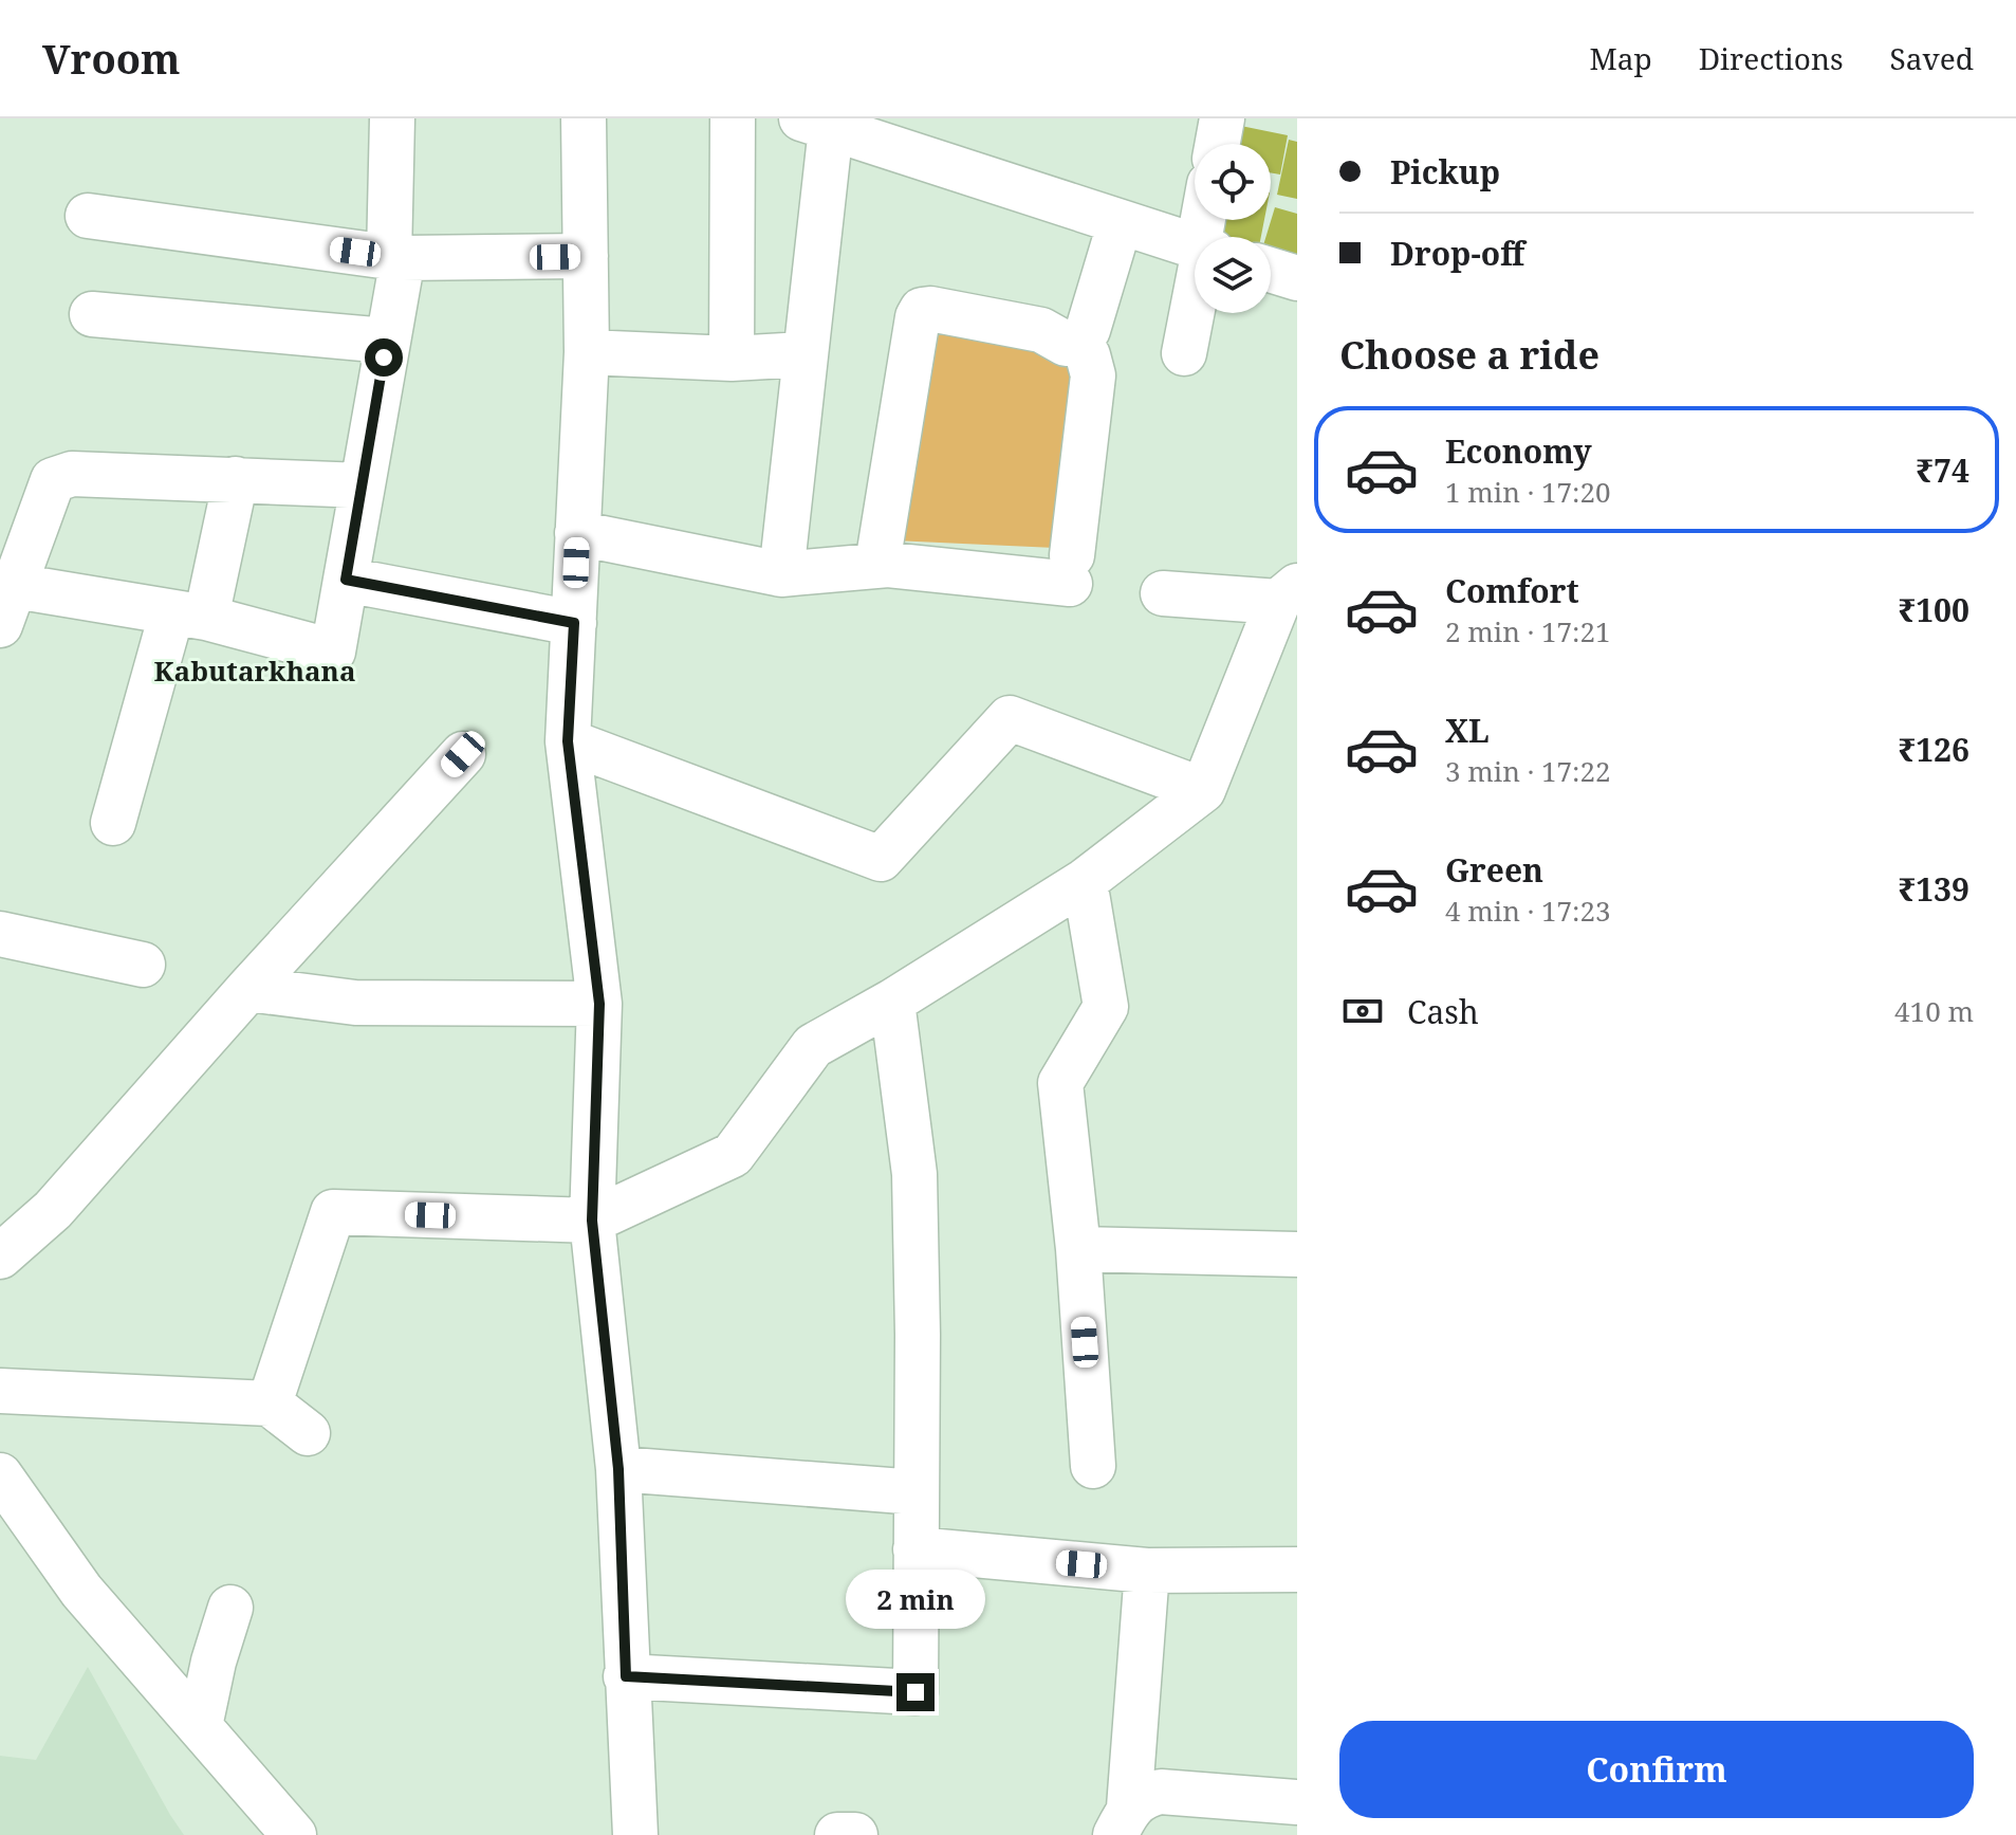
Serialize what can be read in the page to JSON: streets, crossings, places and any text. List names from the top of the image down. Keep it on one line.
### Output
{"districts":["Kabutarkhana"],"page":{"header":"Vroom","nav":["Map","Directions","Saved"],"banner":["Pickup","Drop-off"],"heading":"Choose a ride","list":[{"name":"Economy","note":"1 min · 17:20","value":"₹74"},{"name":"Comfort","note":"2 min · 17:21","value":"₹100"},{"name":"XL","note":"3 min · 17:22","value":"₹126"},{"name":"Green","note":"4 min · 17:23","value":"₹139"}],"pay":["Cash","410 m"],"bubble":"2 min","buttons":"Confirm"}}
